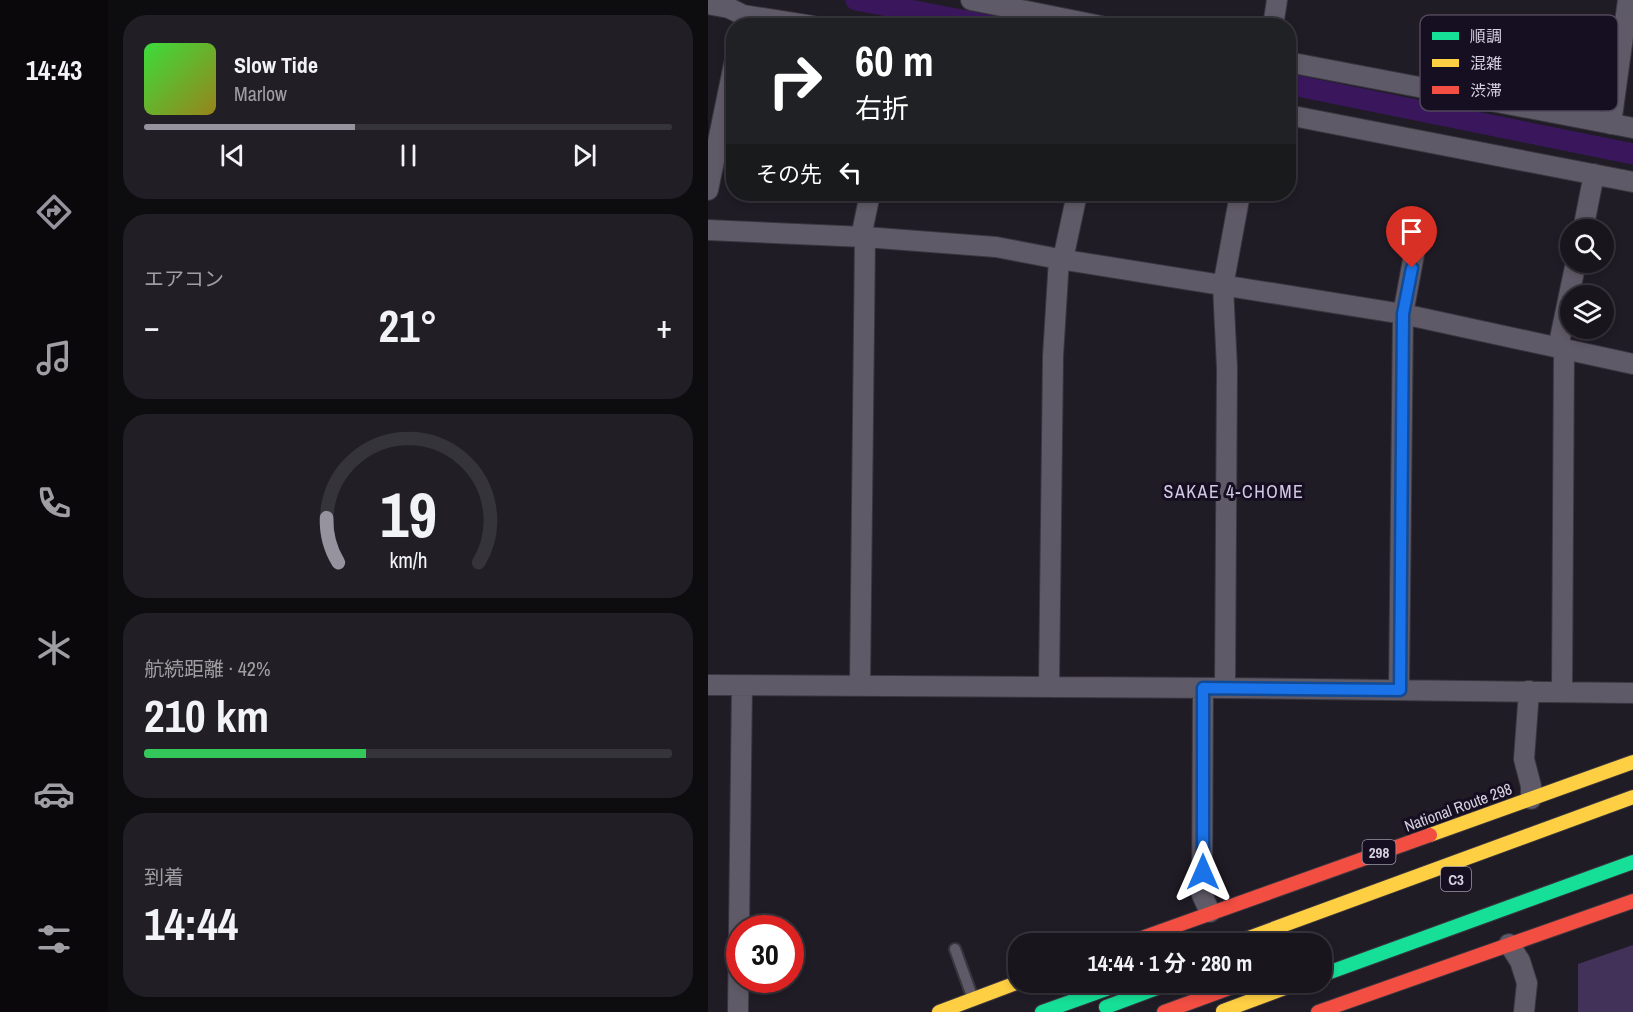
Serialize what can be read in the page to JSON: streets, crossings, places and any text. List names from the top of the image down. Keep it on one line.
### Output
{"streets":{"highway":["National Route 298","298"]},"districts":["SAKAE 4-CHOME"],"legend":["順調","混雑","渋滞"],"page":{"tabs":"14:43","turn":["60 m","右折"],"song":["Slow Tide","Marlow"],"then":"その先","tile":["エアコン",["航続距離 · 42%","210 km"],["到着","14:44"]],"heat":["−","21°","+"],"limit":"30","trip":"14:44 · 1 分 · 280 m","gauge":["19","km/h"]}}
